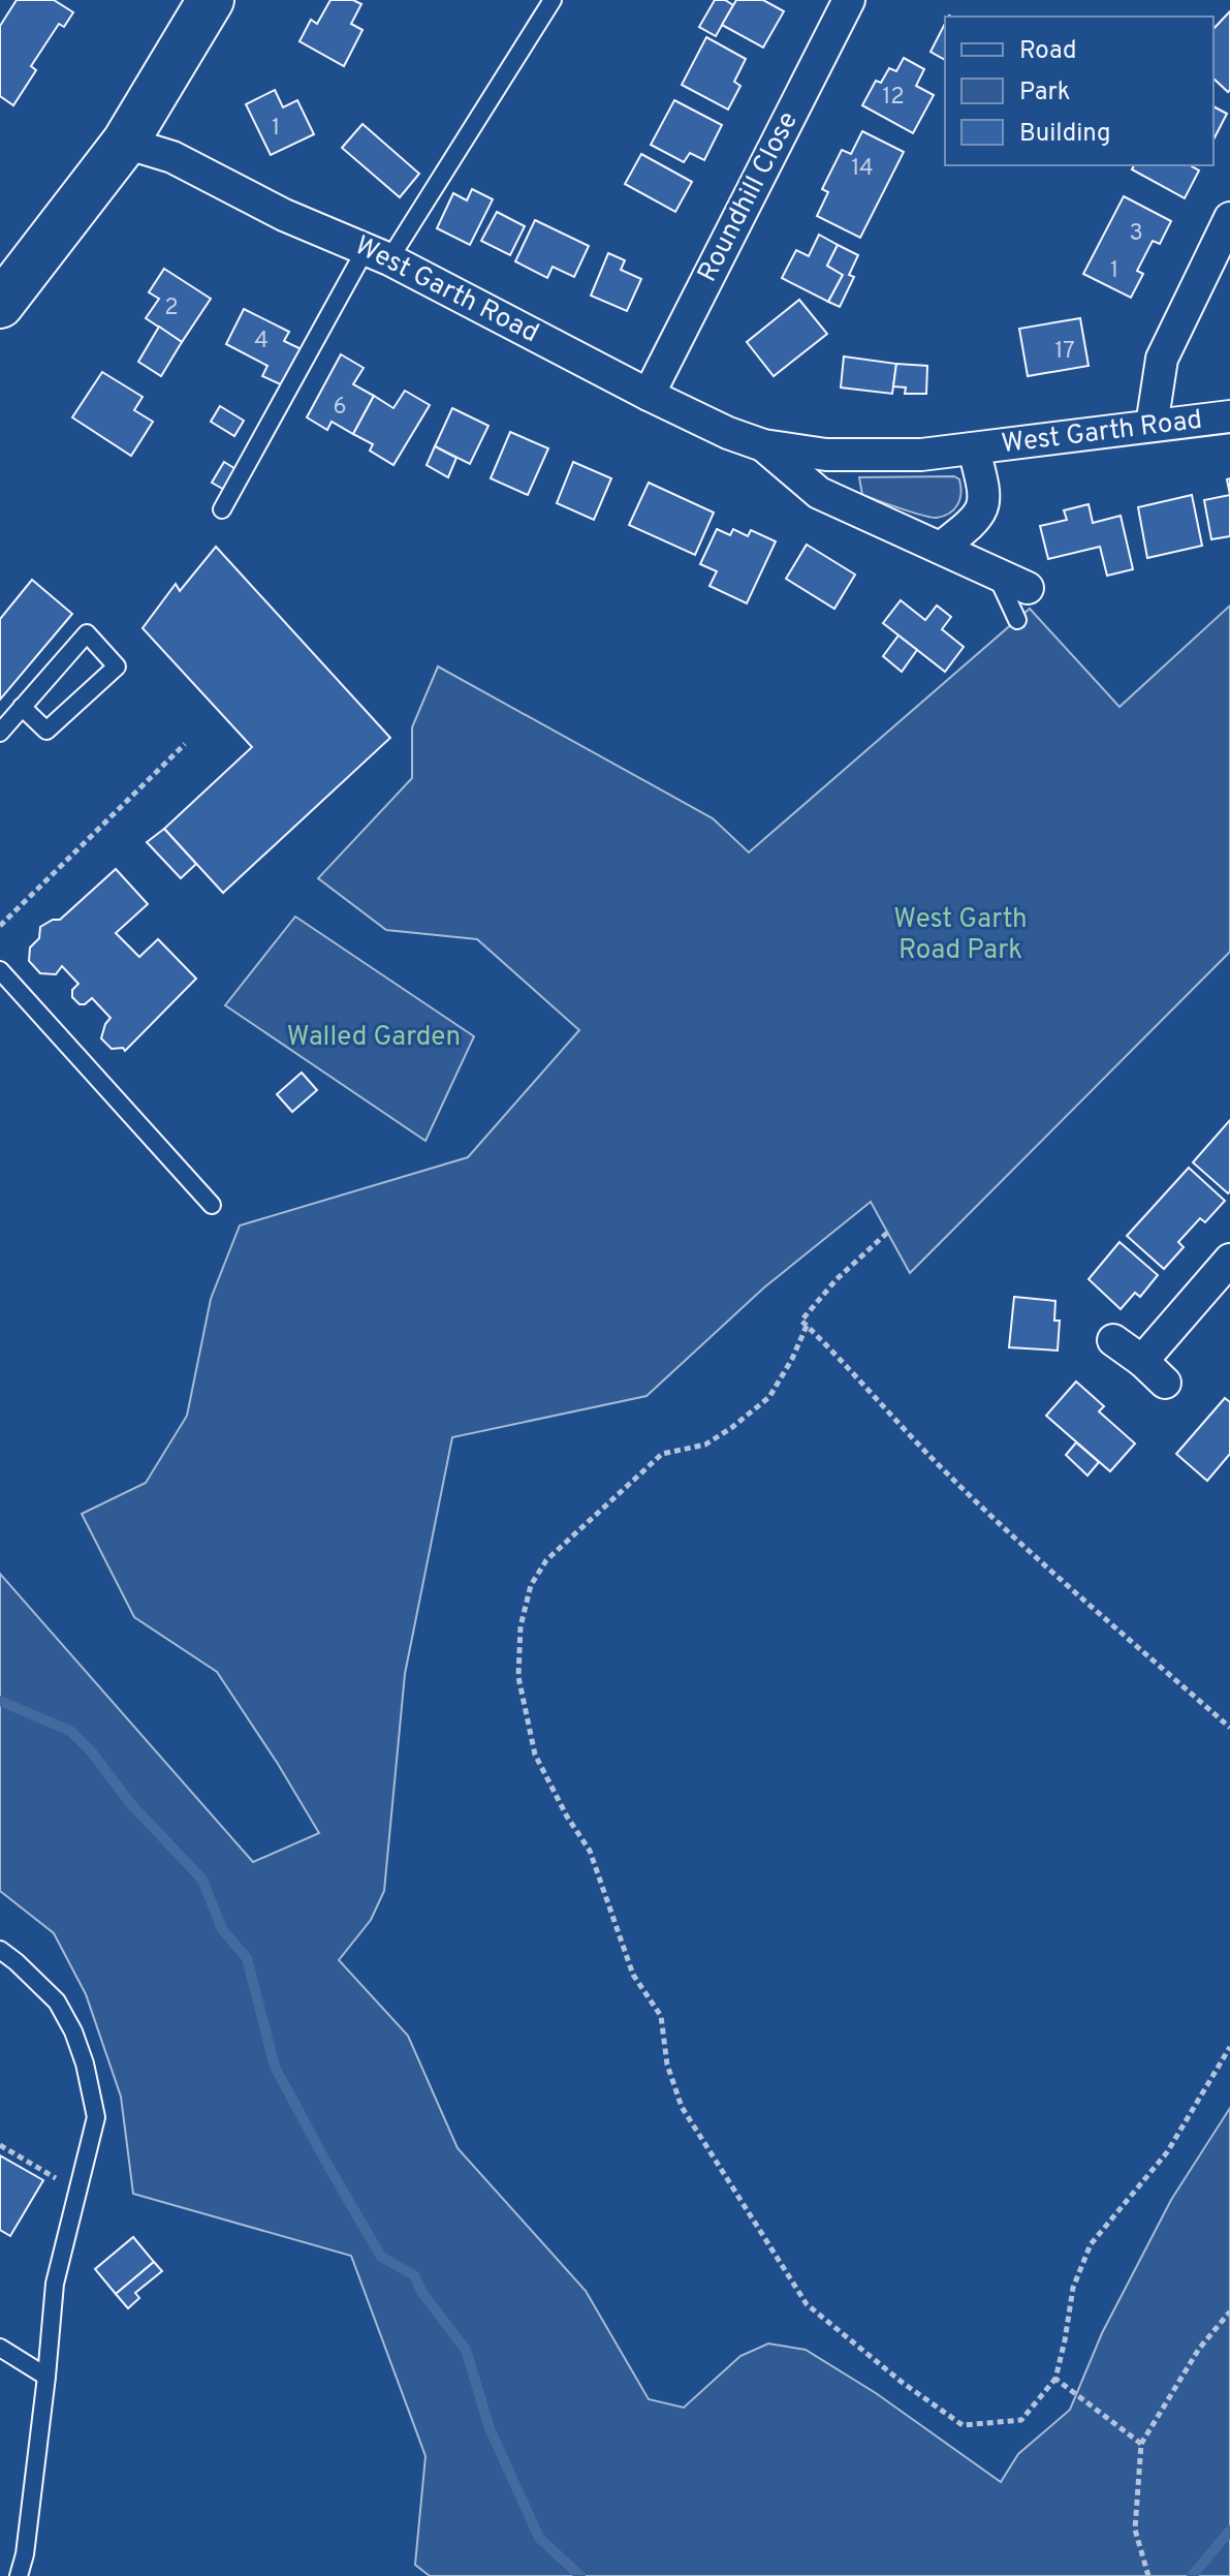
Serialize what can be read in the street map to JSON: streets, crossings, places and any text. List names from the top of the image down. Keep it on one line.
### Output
{"streets":{"street":["Roundhill Close","West Garth Road"]},"crossings":[["Roundhill Close","West Garth Road"]],"parks":["West Garth Road Park","Walled Garden"],"house_numbers":["12","1","14","3","1","2","4","17","6"],"legend":["Road","Park","Building"]}
